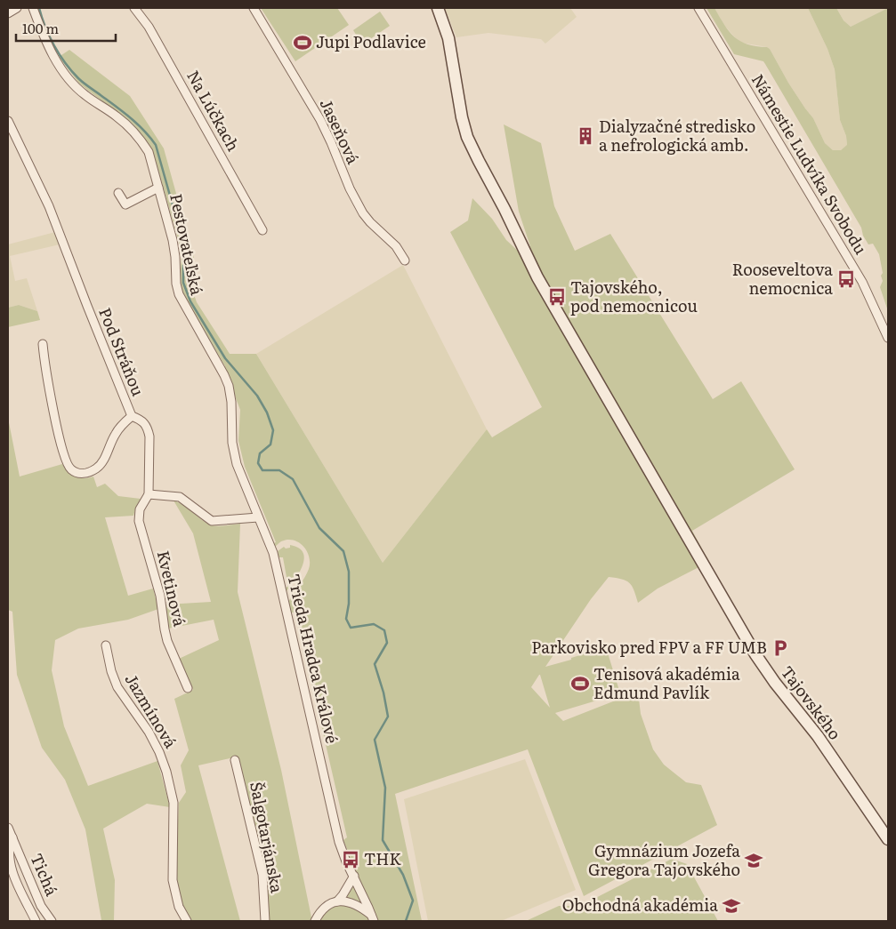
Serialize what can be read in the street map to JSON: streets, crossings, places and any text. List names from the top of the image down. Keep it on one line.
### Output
{"streets":{"main road":["Tajovského"],"street":["Na Lúčkach","Jaseňová","Námestie Ludvíka Svobodu","Pestovateľská","Pod Stráňou","Kvetinová","Trieda Hradca Králové","Jazmínová","Šalgotarjánska","Tichá"]},"crossings":[["Pestovateľská","Trieda Hradca Králové"],["Pod Stráňou","Kvetinová"]],"places":{"sports":["Jupi Podlavice","Tenisová akadémia Edmund Pavlík"],"building":["Dialyzačné stredisko a nefrologická amb."],"bus stop":["Rooseveltova nemocnica","Tajovského, pod nemocnicou","THK"],"parking":["Parkovisko pred FPV a FF UMB"],"school or university":["Gymnázium Jozefa Gregora Tajovského","Obchodná akadémia"]},"scale_bar":"100 m"}
